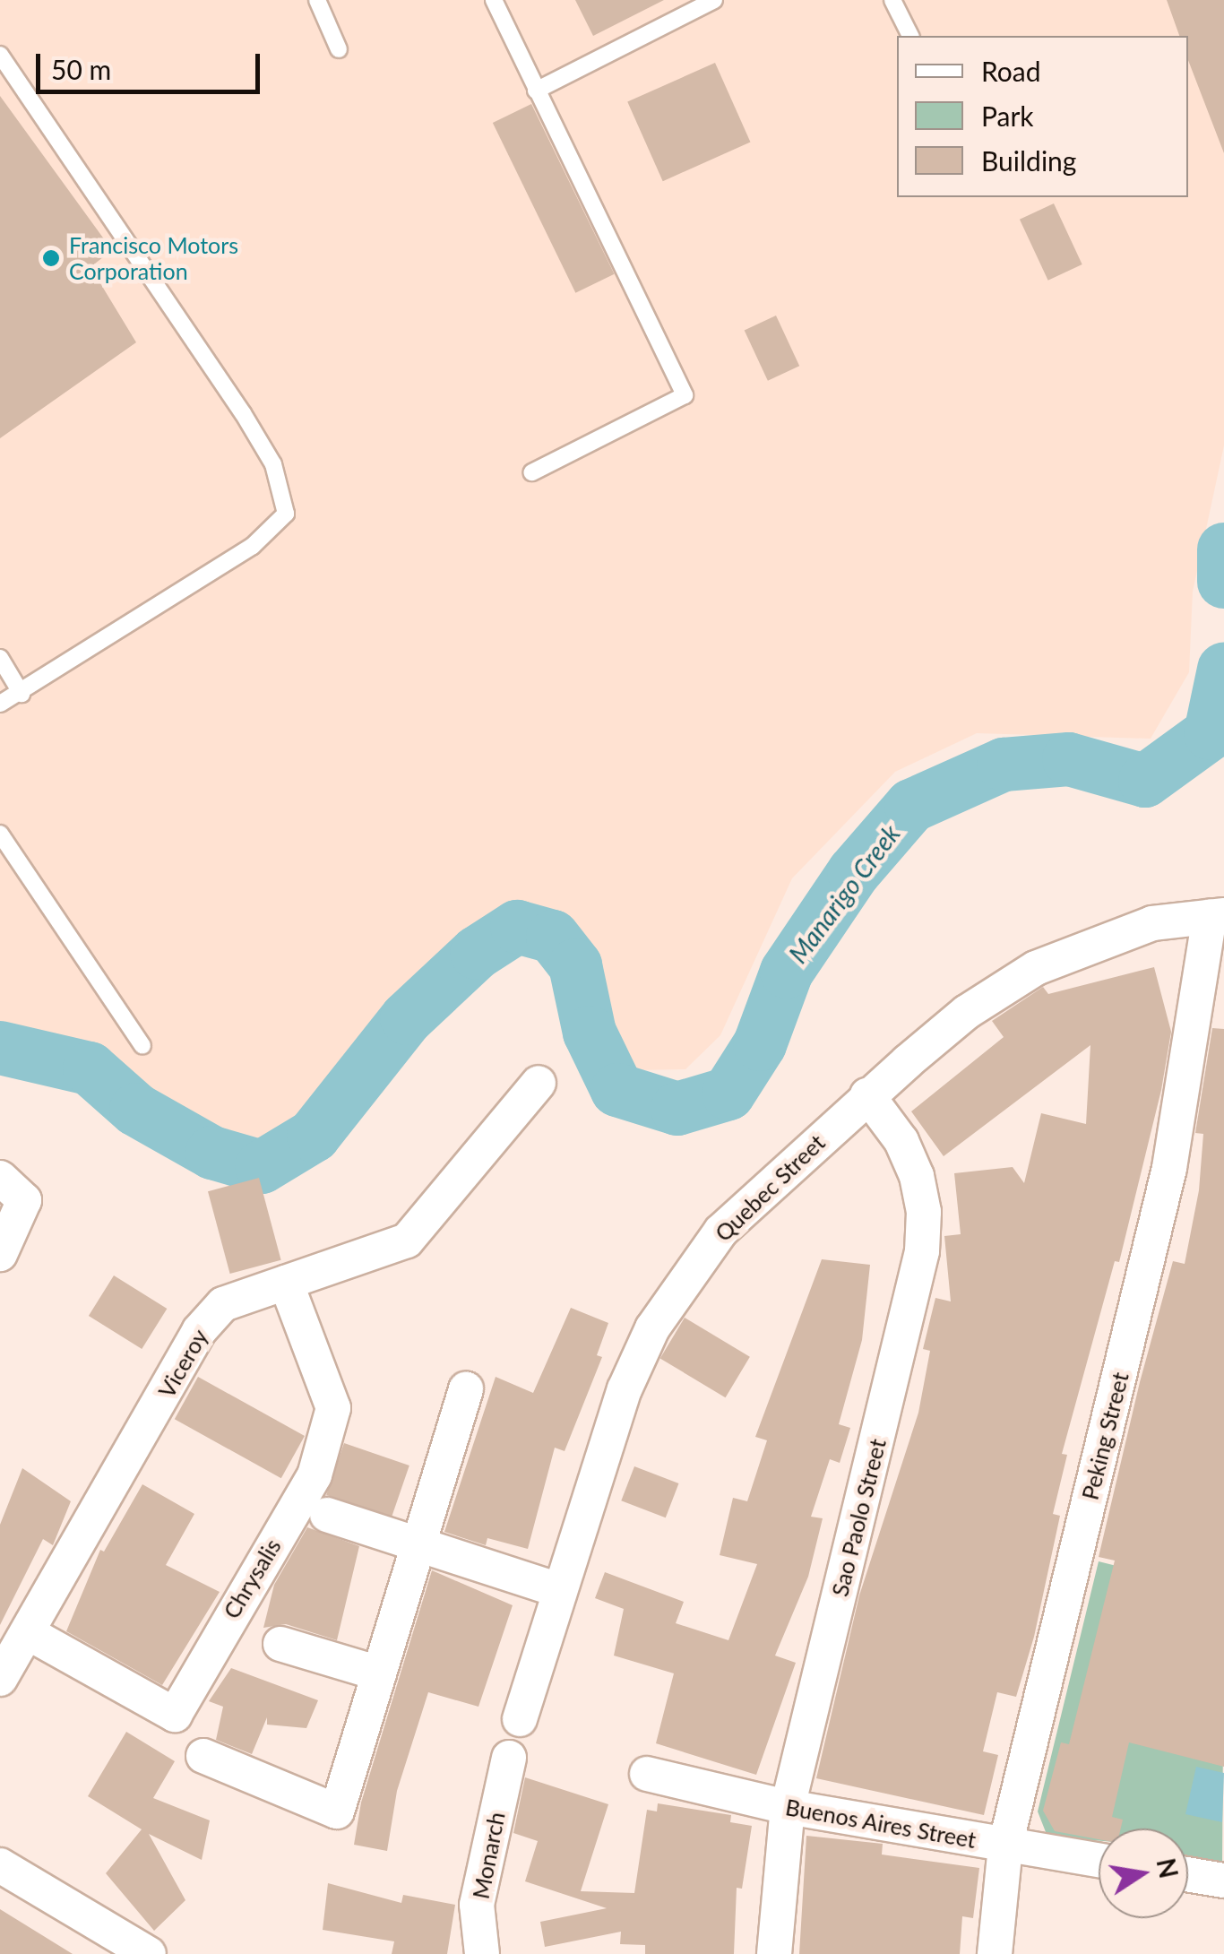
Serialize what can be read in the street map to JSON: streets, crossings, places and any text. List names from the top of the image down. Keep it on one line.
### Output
{"streets":{"street":["Quebec Street","Viceroy","Peking Street","Sao Paolo Street","Chrysalis","Buenos Aires Street","Monarch"]},"crossings":[["Quebec Street","Peking Street"],["Quebec Street","Sao Paolo Street"],["Viceroy","Chrysalis"],["Peking Street","Buenos Aires Street"],["Sao Paolo Street","Buenos Aires Street"]],"water":["Manarigo Creek"],"places":["Francisco Motors Corporation"],"legend":["Road","Park","Building"],"scale_bar":"50 m","north":"right"}
